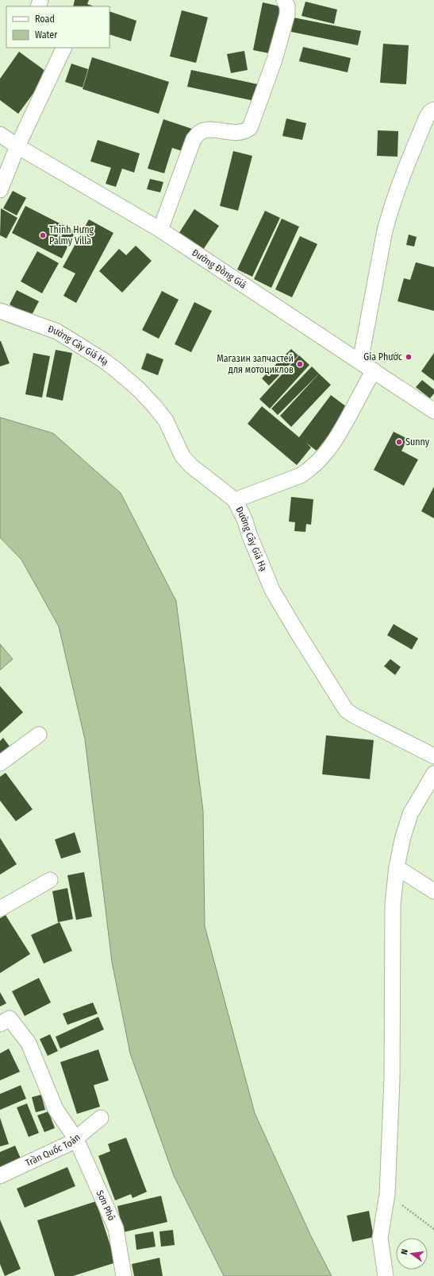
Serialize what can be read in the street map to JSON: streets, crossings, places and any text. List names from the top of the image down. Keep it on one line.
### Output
{"streets":{"street":["Đường Đồng Giá","Đường Cây Giá Hạ","Trần Quốc Toản","Sơn Phô"]},"crossings":[["Trần Quốc Toản","Sơn Phô"]],"places":["Thịnh Hưng Palmy Villa","Gia Phước","Магазин запчастей для мотоциклов","Sunny"],"legend":["Road","Water"],"north":"left"}
